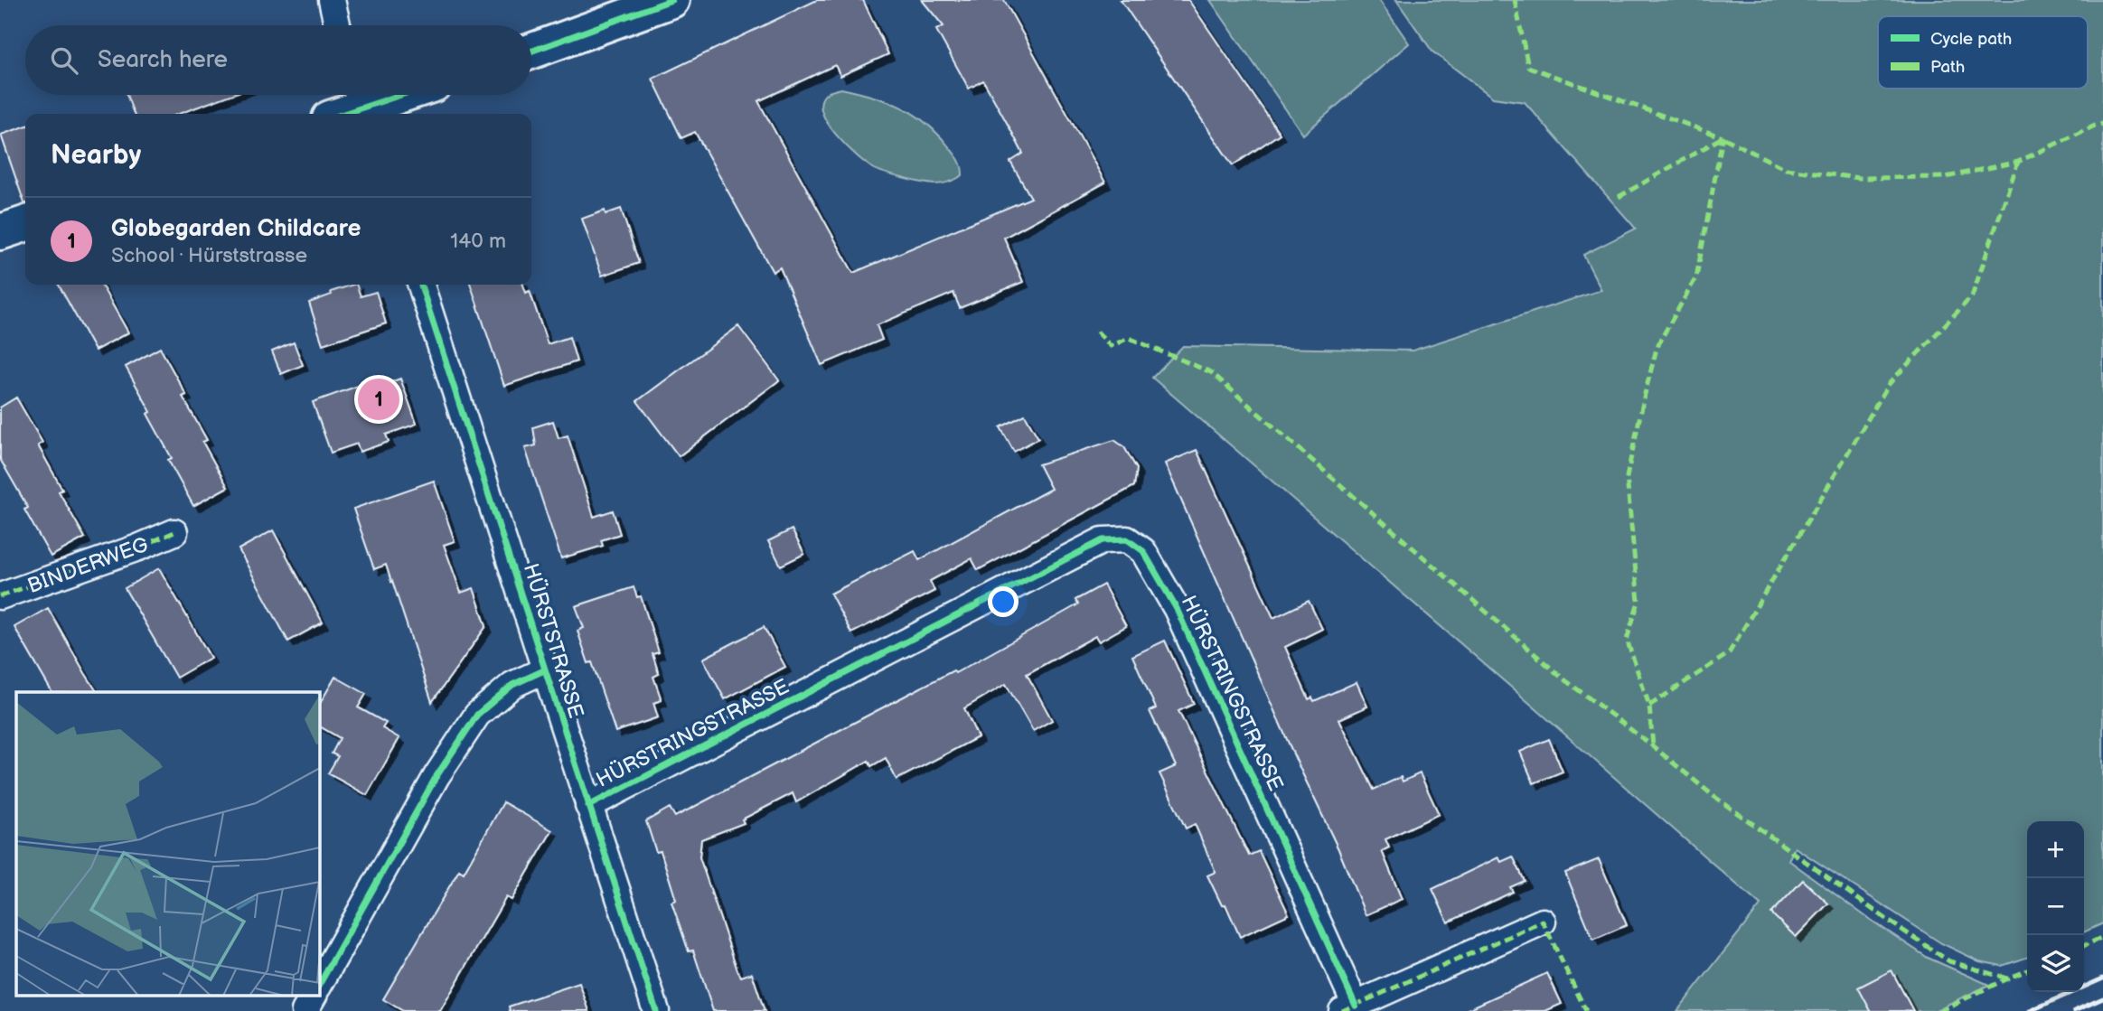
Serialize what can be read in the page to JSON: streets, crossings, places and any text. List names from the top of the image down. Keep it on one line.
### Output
{"streets":{"street":["BINDERWEG","HÜRSTSTRASSE","HÜRSTRINGSTRASSE"]},"crossings":[["HÜRSTSTRASSE","HÜRSTRINGSTRASSE"]],"legend":["Cycle path","Path"],"page":{"search":"Search here","heading":"Nearby","list":[{"mark":"1","name":"Globegarden Childcare","note":"School · Hürststrasse","value":"140 m"}],"pins":"1","map_buttons":["+","−"]}}
